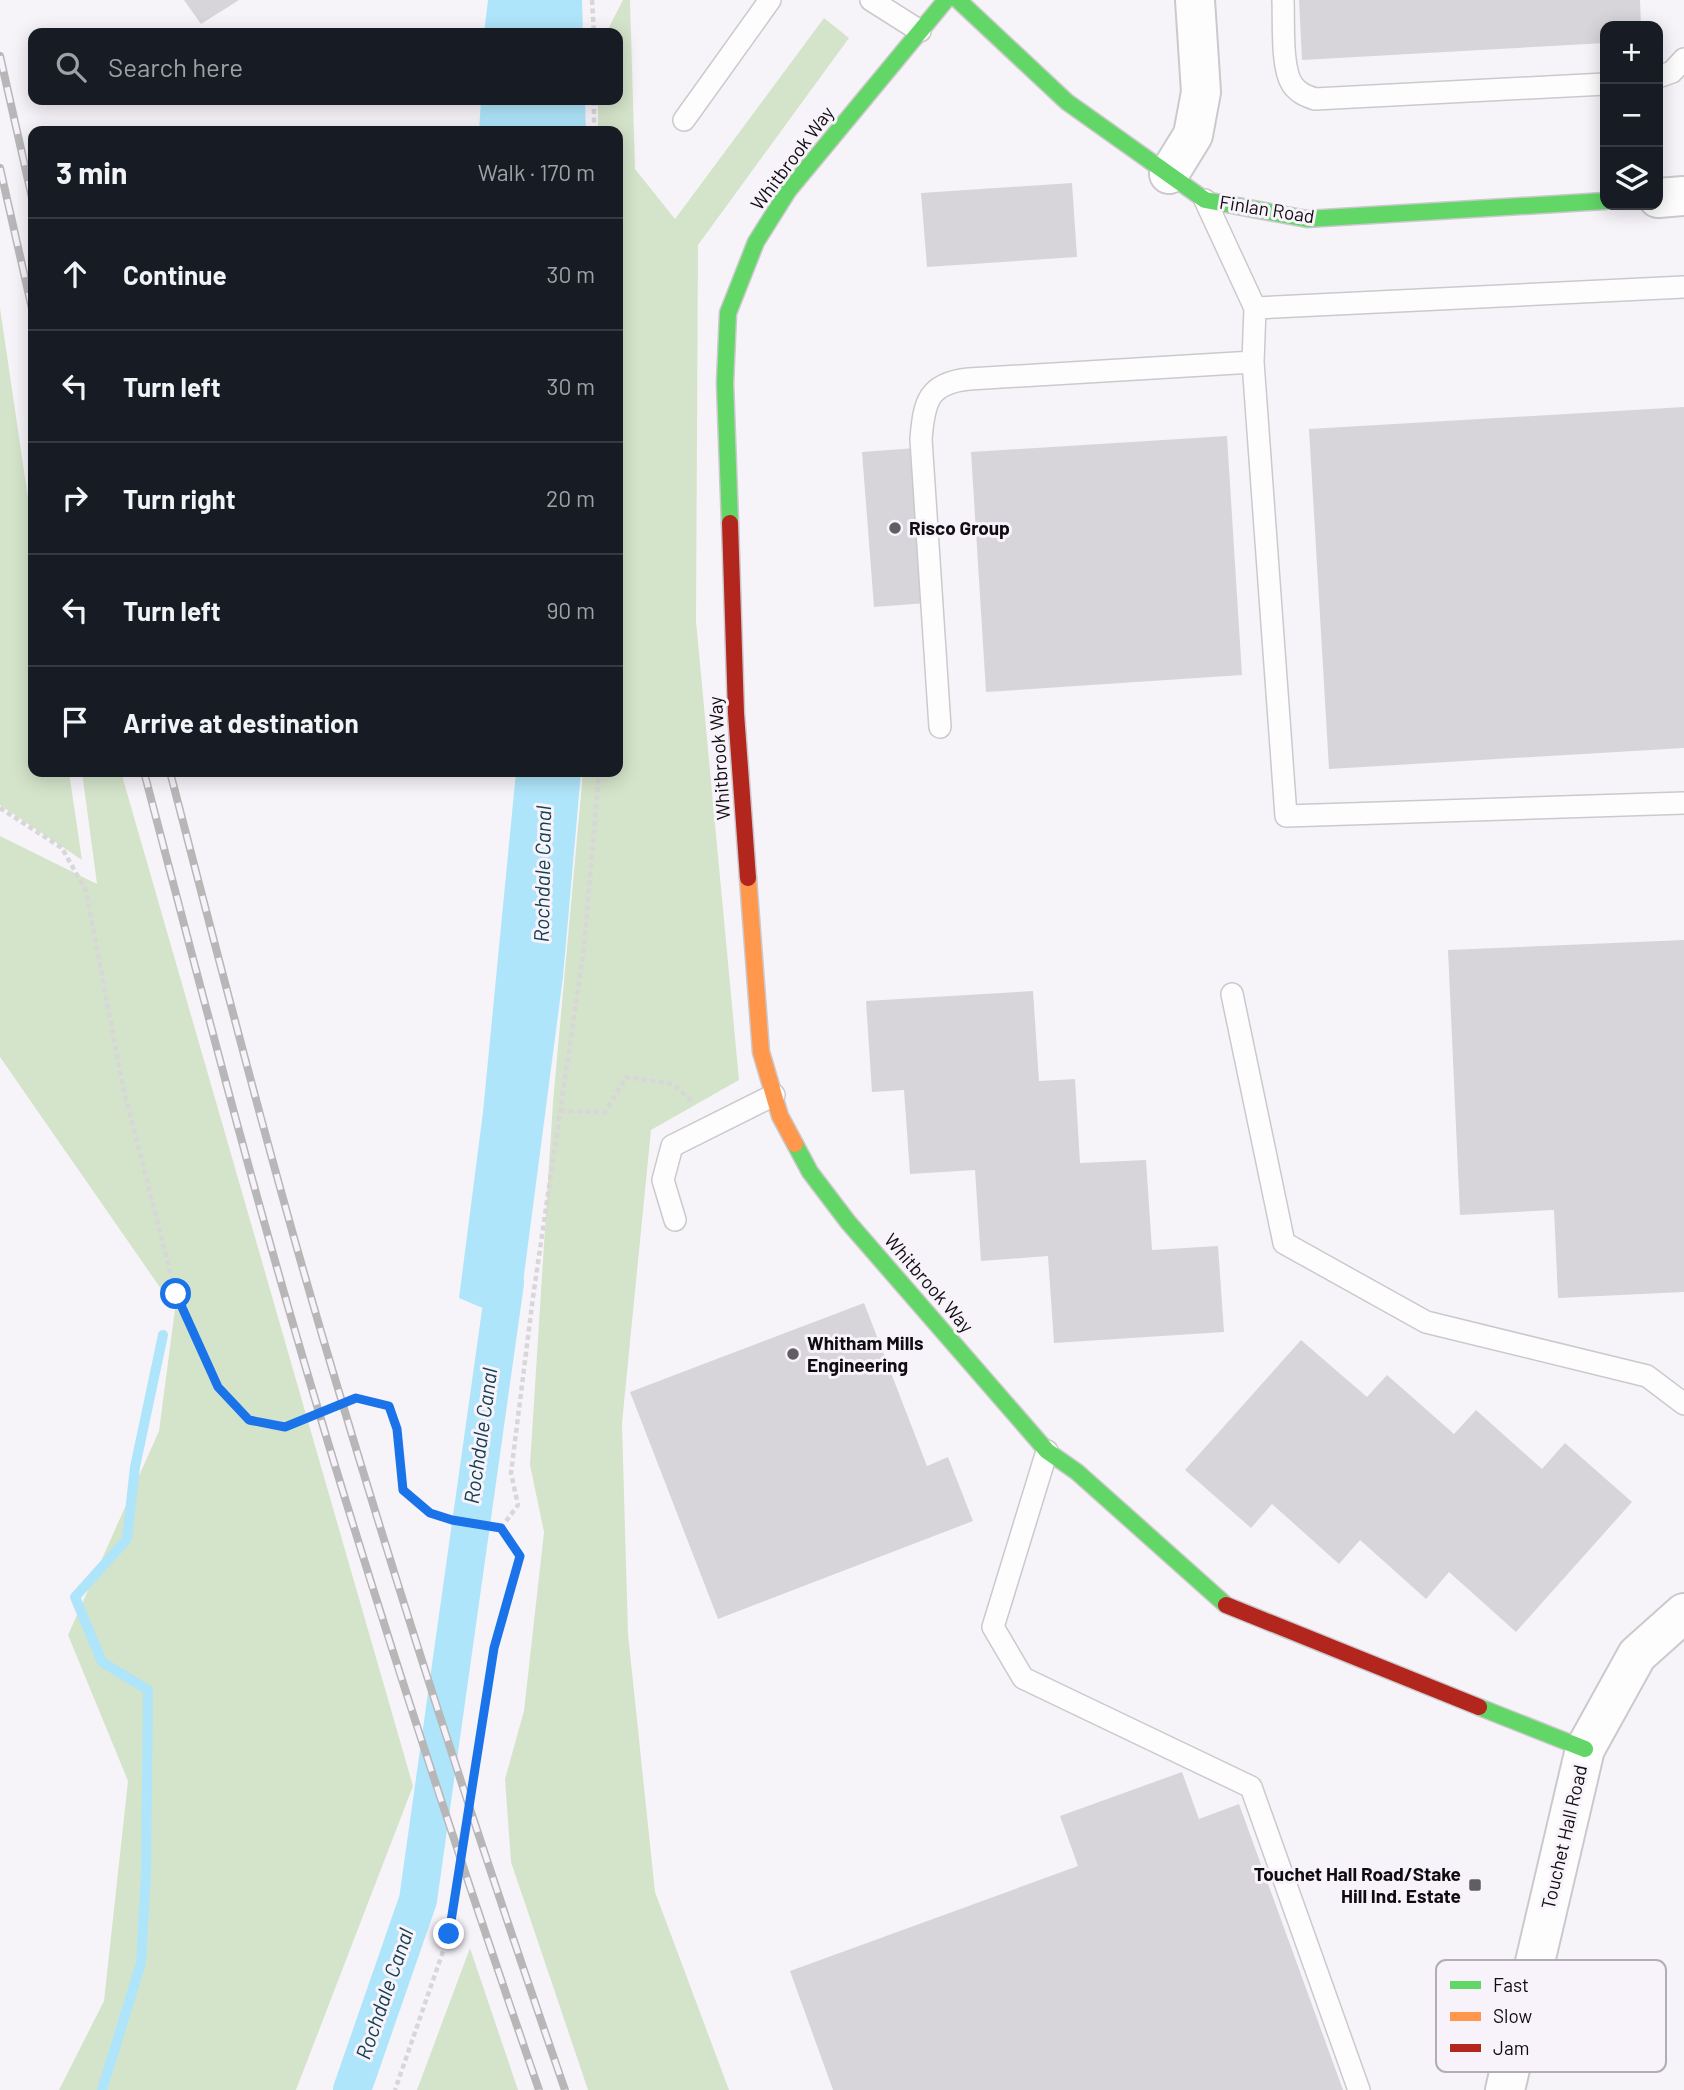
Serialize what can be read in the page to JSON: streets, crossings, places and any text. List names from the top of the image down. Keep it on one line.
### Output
{"streets":{"street":["Whitbrook Way","Finlan Road","Touchet Hall Road"]},"crossings":[["Whitbrook Way","Touchet Hall Road"]],"water":["Rochdale Canal"],"places":{"other":["Risco Group","Whitham Mills Engineering"],"transit":["Touchet Hall Road/Stake Hill Ind. Estate"]},"legend":["Fast","Slow","Jam"],"page":{"map_buttons":["+","−"],"search":"Search here","heading":["3 min","Walk · 170 m"],"list":[["Continue","30 m"],["Turn left","30 m"],["Turn right","20 m"],["Turn left","90 m"],"Arrive at destination"]}}
